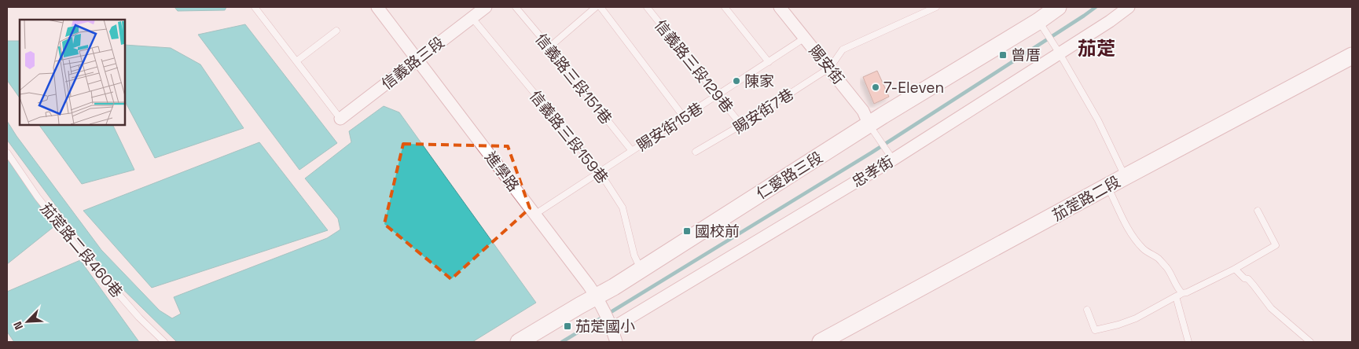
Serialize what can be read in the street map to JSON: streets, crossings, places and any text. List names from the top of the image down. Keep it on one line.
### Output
{"streets":{"street":["信義路三段","賜安街","進學路","忠孝街","仁愛路三段","茄萣路二段"],"lane":["信義路三段129巷","信義路三段151巷","賜安街7巷","賜安街15巷","信義路三段159巷","茄萣路二段460巷"]},"crossings":[["信義路三段","信義路三段159巷"],["信義路三段","進學路"],["賜安街","賜安街7巷"],["賜安街","賜安街15巷"],["賜安街","仁愛路三段"],["信義路三段129巷","賜安街7巷"],["信義路三段129巷","賜安街15巷"],["信義路三段151巷","賜安街15巷"],["賜安街15巷","信義路三段159巷"],["賜安街15巷","進學路"],["信義路三段159巷","仁愛路三段"],["進學路","忠孝街"],["進學路","仁愛路三段"]],"districts":["茄萣"],"places":{"transit":["曾厝","國校前","茄萣國小"],"other":["陳家","7-Eleven"]},"north":"bottom left"}
